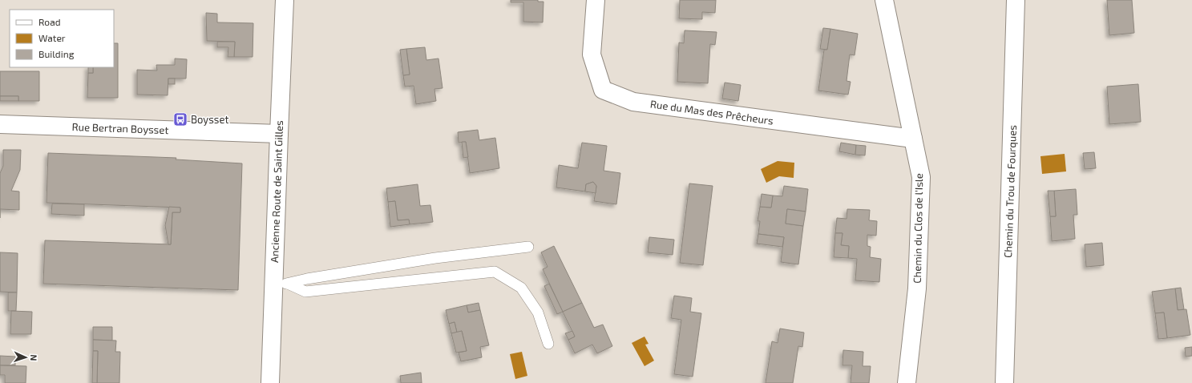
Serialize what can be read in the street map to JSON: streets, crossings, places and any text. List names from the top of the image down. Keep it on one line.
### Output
{"streets":{"street":["Rue du Mas des Prêcheurs","Rue Bertran Boysset","Ancienne Route de Saint Gilles","Chemin du Trou de Fourques","Chemin du Clos de l'Isle"]},"crossings":[["Rue du Mas des Prêcheurs","Chemin du Clos de l'Isle"],["Rue Bertran Boysset","Ancienne Route de Saint Gilles"]],"places":{"bus stop":["Boysset"]},"legend":["Road","Water","Building"],"north":"right"}
